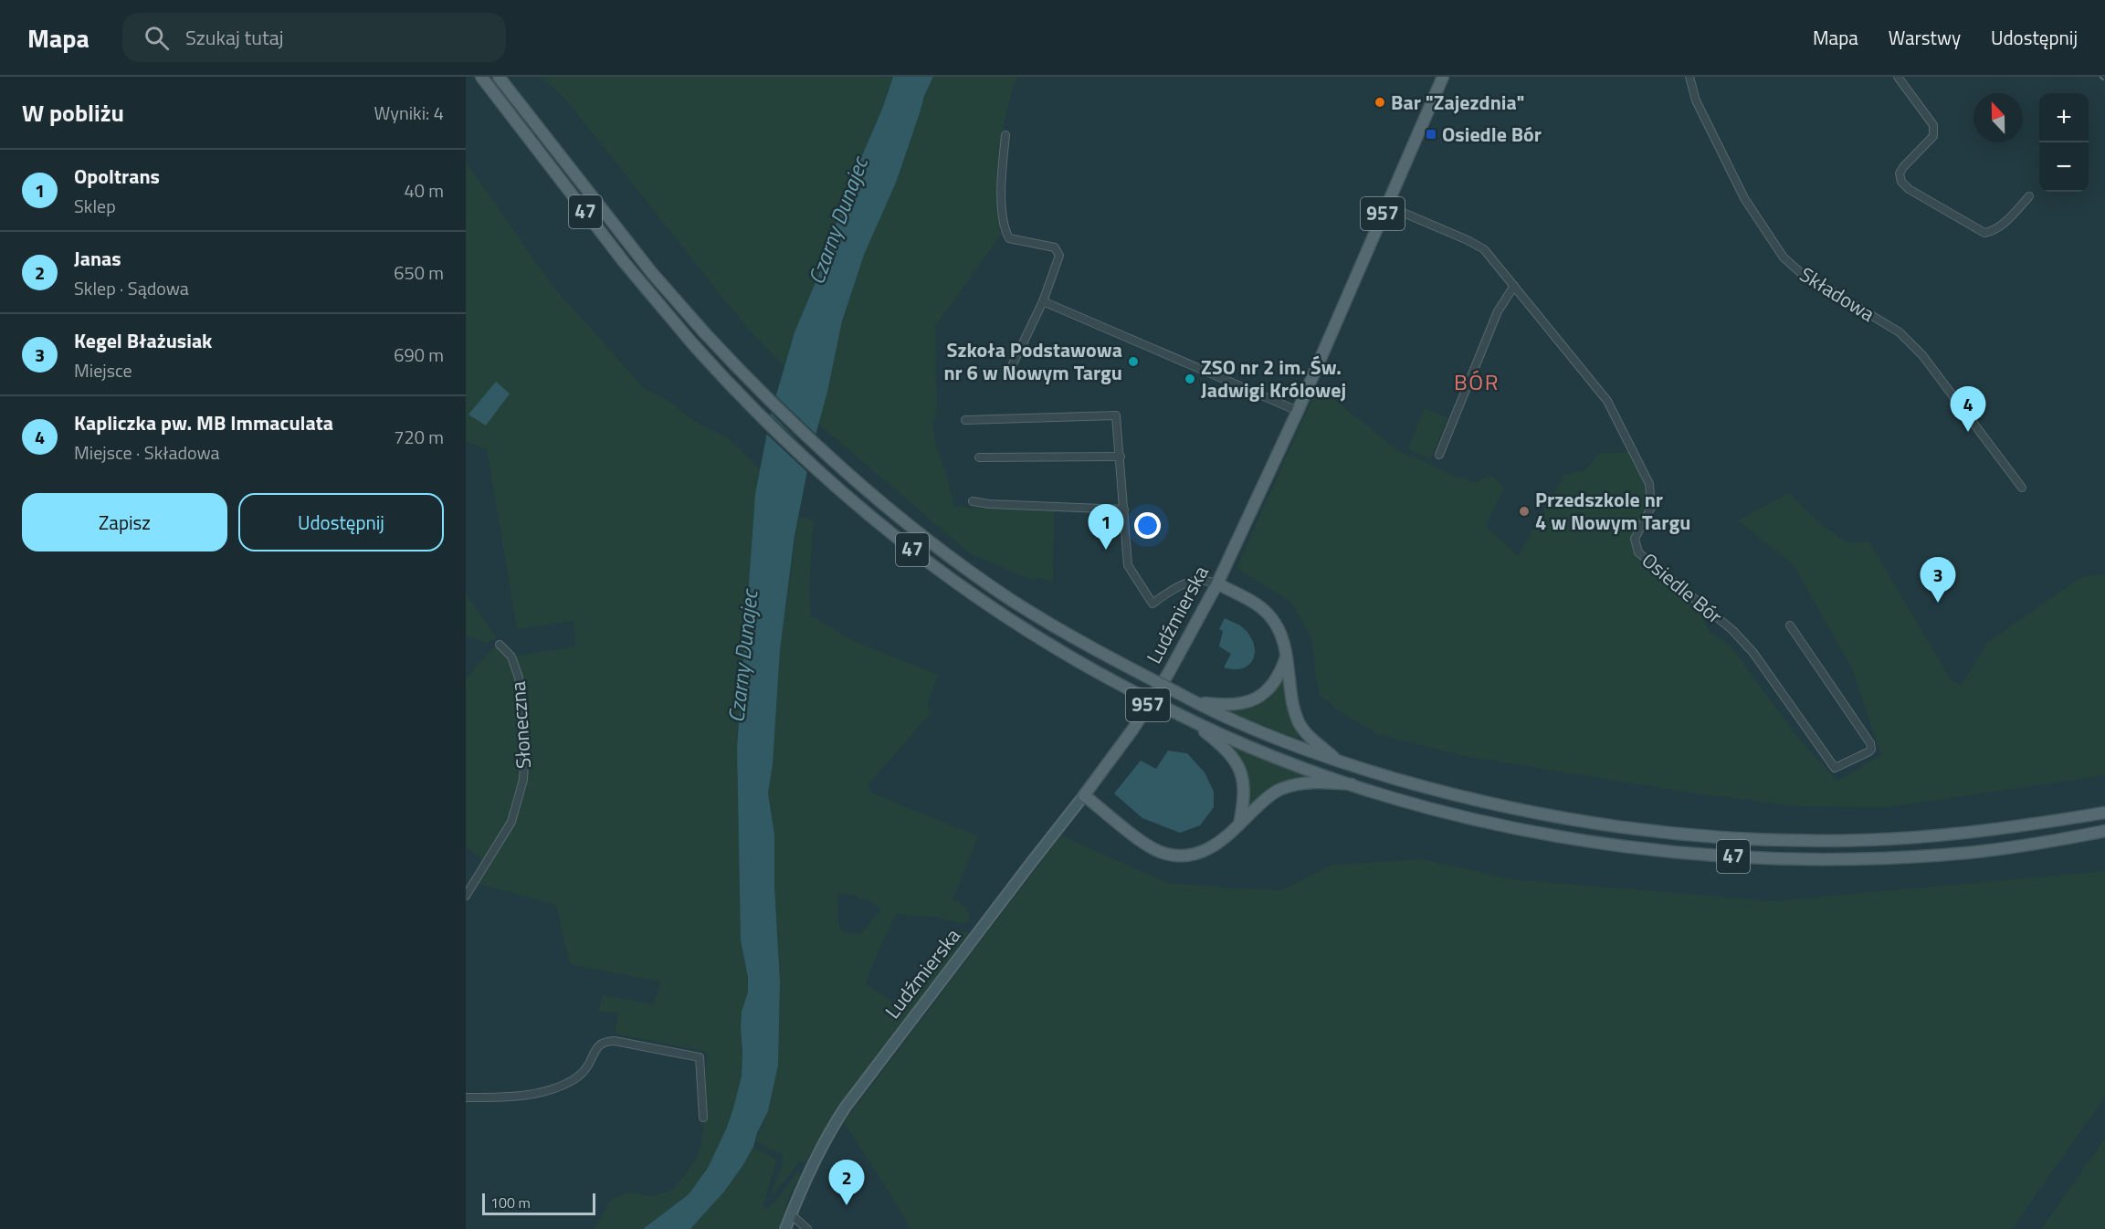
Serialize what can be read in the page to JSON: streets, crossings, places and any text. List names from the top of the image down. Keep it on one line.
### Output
{"streets":{"main road":["47","957","Ludźmierska"],"street":["Składowa","Osiedle Bór","Słoneczna"]},"crossings":[["Osiedle Bór","Ludźmierska"]],"districts":["BÓR"],"water":["Czarny Dunajec"],"places":{"other":["Bar \"Zajezdnia\"","Szkoła Podstawowa nr 6 w Nowym Targu","ZSO nr 2 im. Św. Jadwigi Królowej","Przedszkole nr 4 w Nowym Targu"],"transit":["Osiedle Bór"]},"scale_bar":"100 m","north":"top","page":{"header":"Mapa","search":"Szukaj tutaj","nav":["Mapa","Warstwy","Udostępnij"],"heading":["W pobliżu","Wyniki: 4"],"map_buttons":["+","−"],"list":[{"mark":"1","name":"Opoltrans","note":"Sklep","value":"40 m"},{"mark":"2","name":"Janas","note":"Sklep · Sądowa","value":"650 m"},{"mark":"3","name":"Kegel Błażusiak","note":"Miejsce","value":"690 m"},{"mark":"4","name":"Kapliczka pw. MB Immaculata","note":"Miejsce · Składowa","value":"720 m"}],"pins":["4","1","3","2"],"buttons":["Zapisz","Udostępnij"],"scale":"100 m"}}
